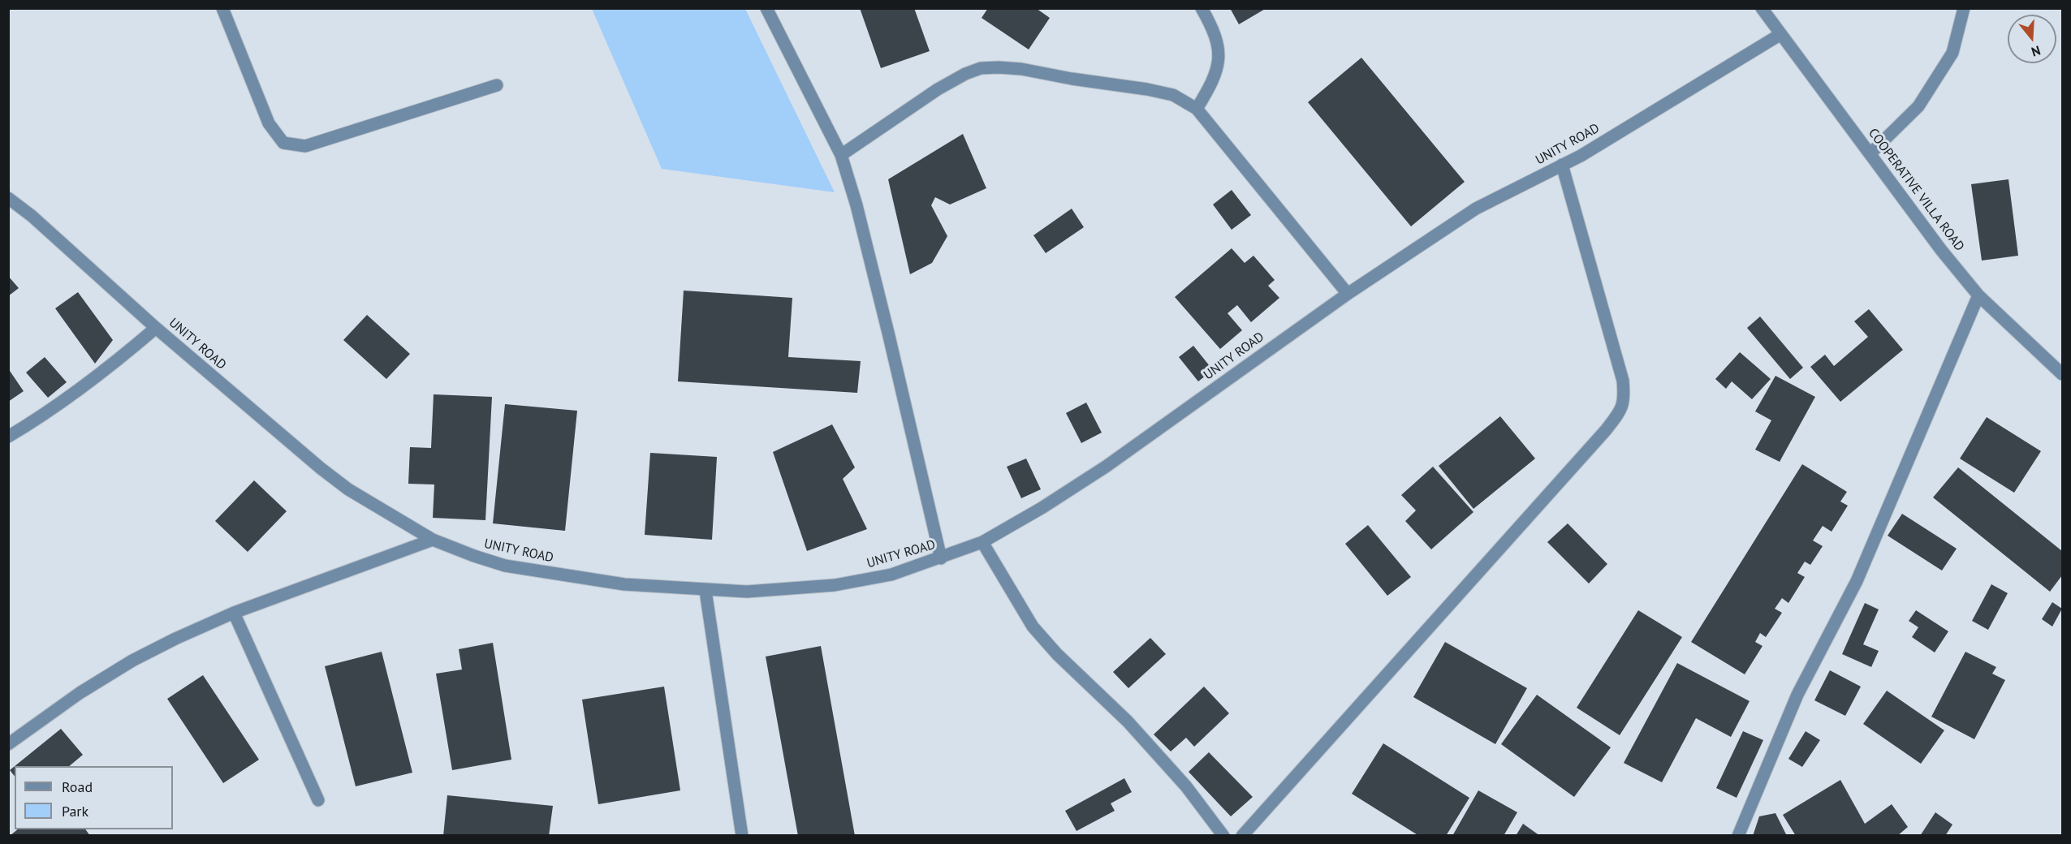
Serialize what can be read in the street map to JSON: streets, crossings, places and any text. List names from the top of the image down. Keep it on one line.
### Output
{"streets":{"street":["UNITY ROAD","COOPERATIVE VILLA ROAD"]},"crossings":[["UNITY ROAD","COOPERATIVE VILLA ROAD"]],"legend":["Road","Park"],"north":"bottom"}
